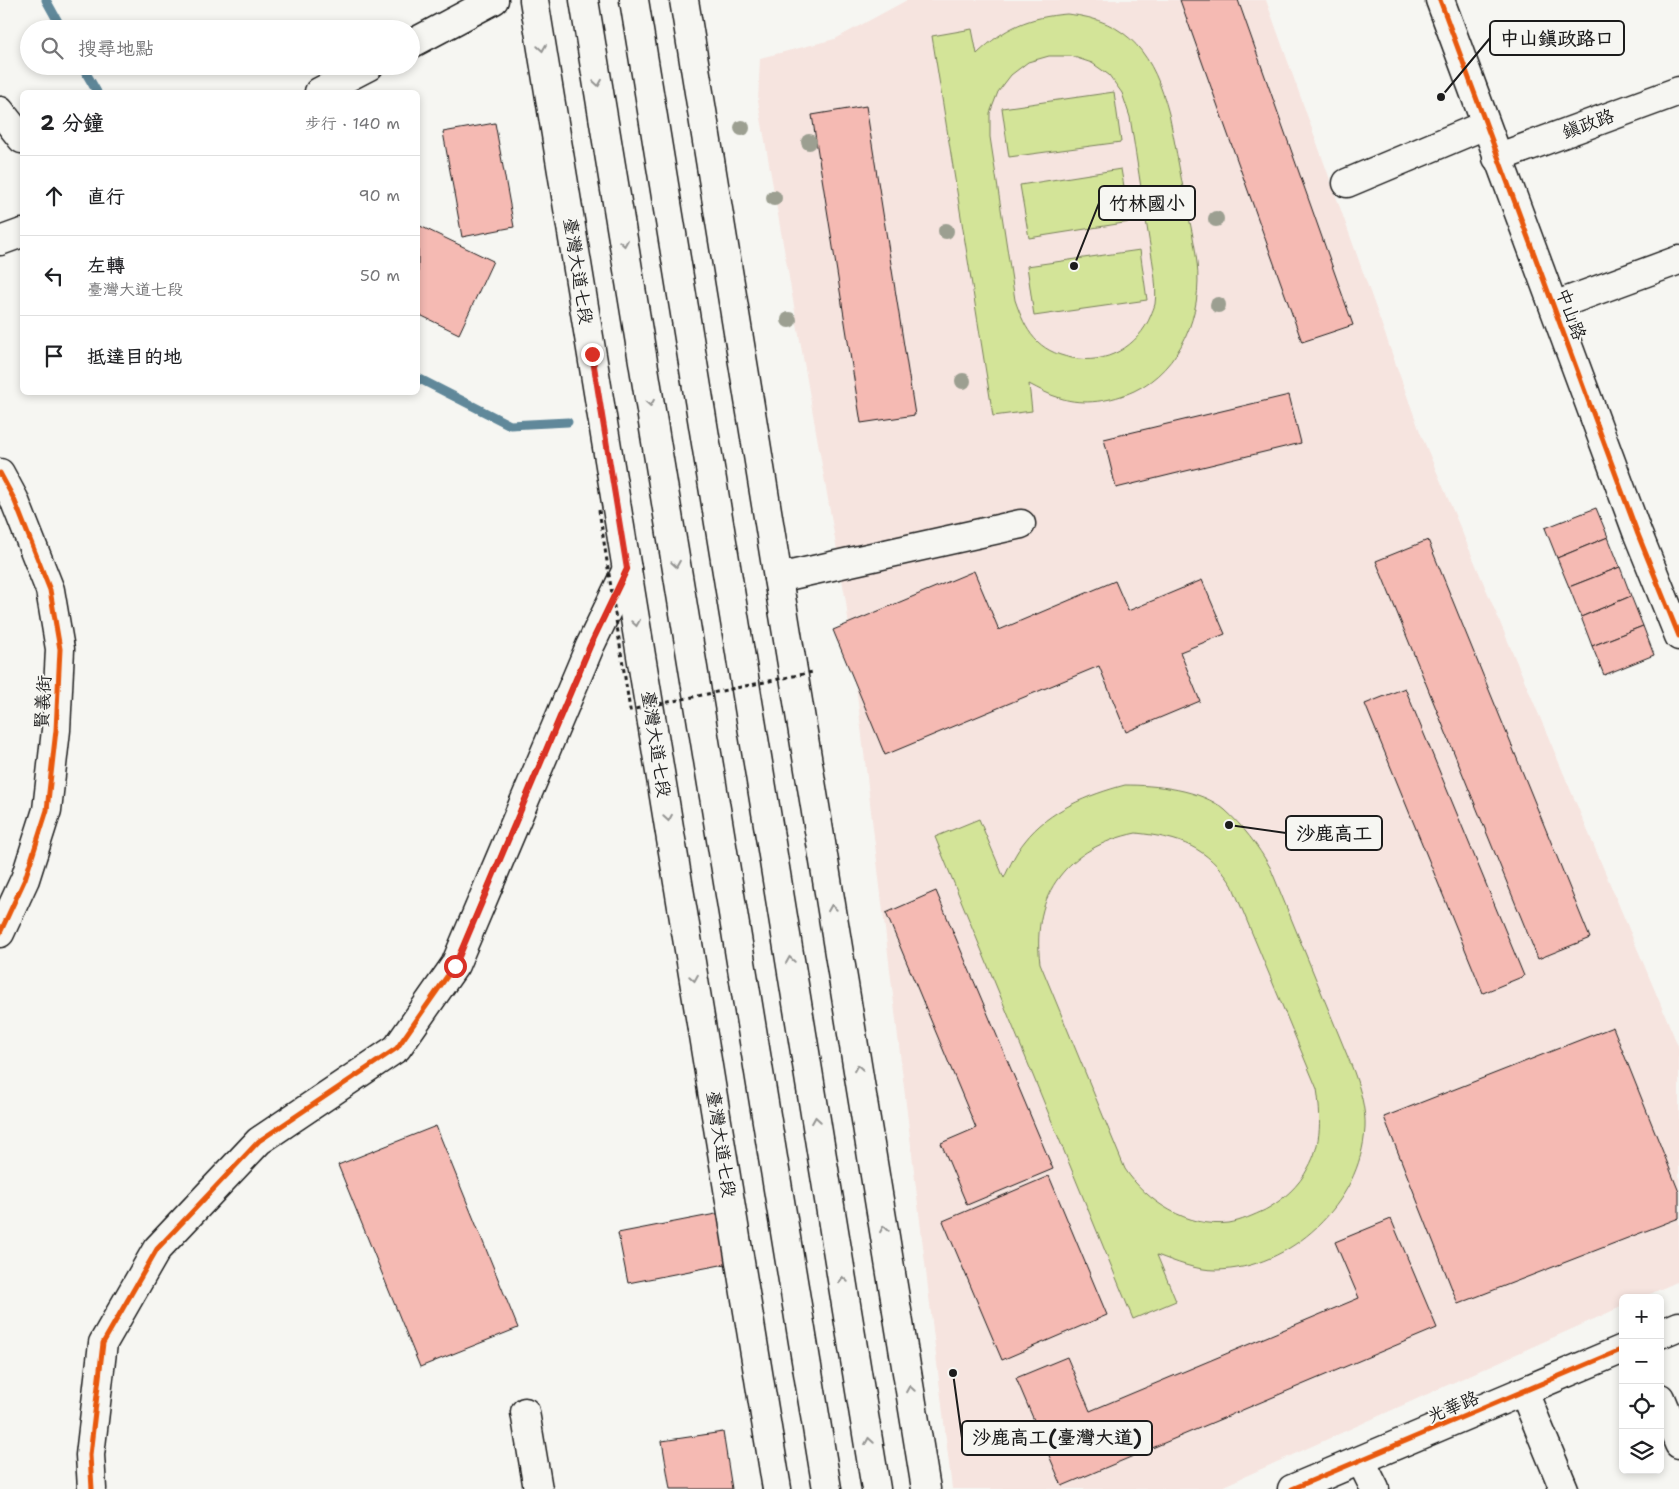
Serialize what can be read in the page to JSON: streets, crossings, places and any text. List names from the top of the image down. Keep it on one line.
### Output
{"streets":{"main road":["鎮政路","臺灣大道七段","中山路","賢義街","光華路"]},"crossings":[["鎮政路","中山路"]],"places":["中山鎮政路口","竹林國小","沙鹿高工","沙鹿高工(臺灣大道)"],"page":{"search":"搜尋地點","heading":["2 分鐘","步行 · 140 m"],"list":[["直行","90 m"],["左轉","臺灣大道七段","50 m"],"抵達目的地"],"map_buttons":["+","−"]}}
